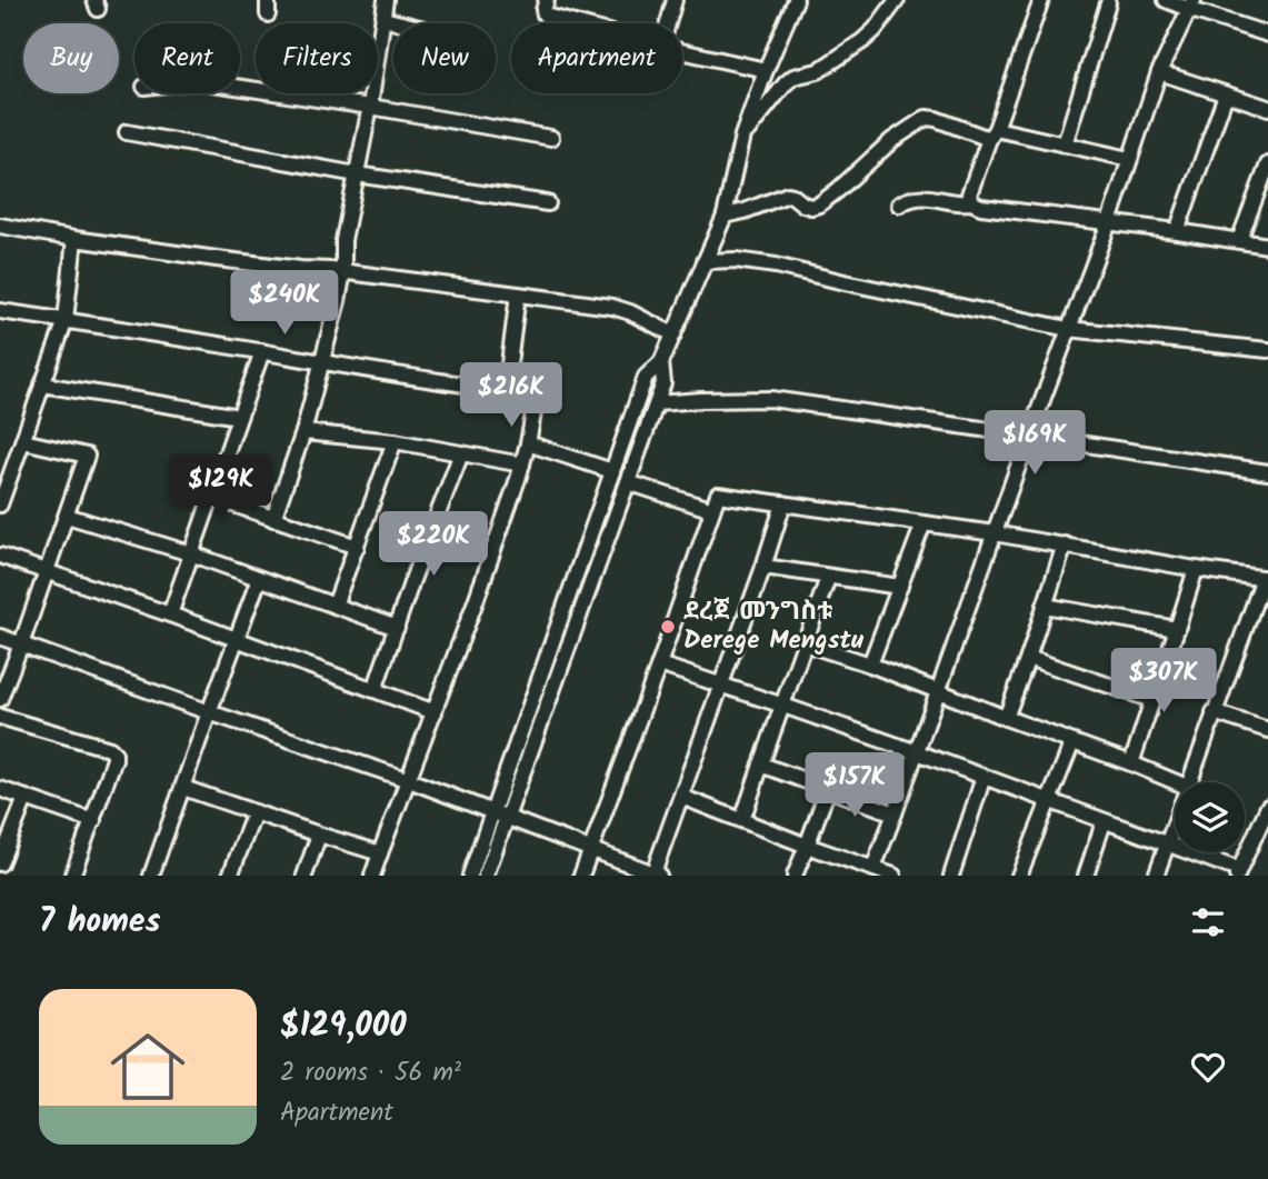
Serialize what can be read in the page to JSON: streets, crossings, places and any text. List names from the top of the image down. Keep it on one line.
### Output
{"places":["ደረጀ መንግስቱ Derege Mengstu"],"page":{"chip":["Buy","Rent","Filters","New","Apartment"],"price":["$240K","$216K","$169K","$129K","$220K","$307K","$157K"],"heading":"7 homes","list":[{"name":"$129,000","note":"2 rooms · 56 m² · Apartment"}]}}
